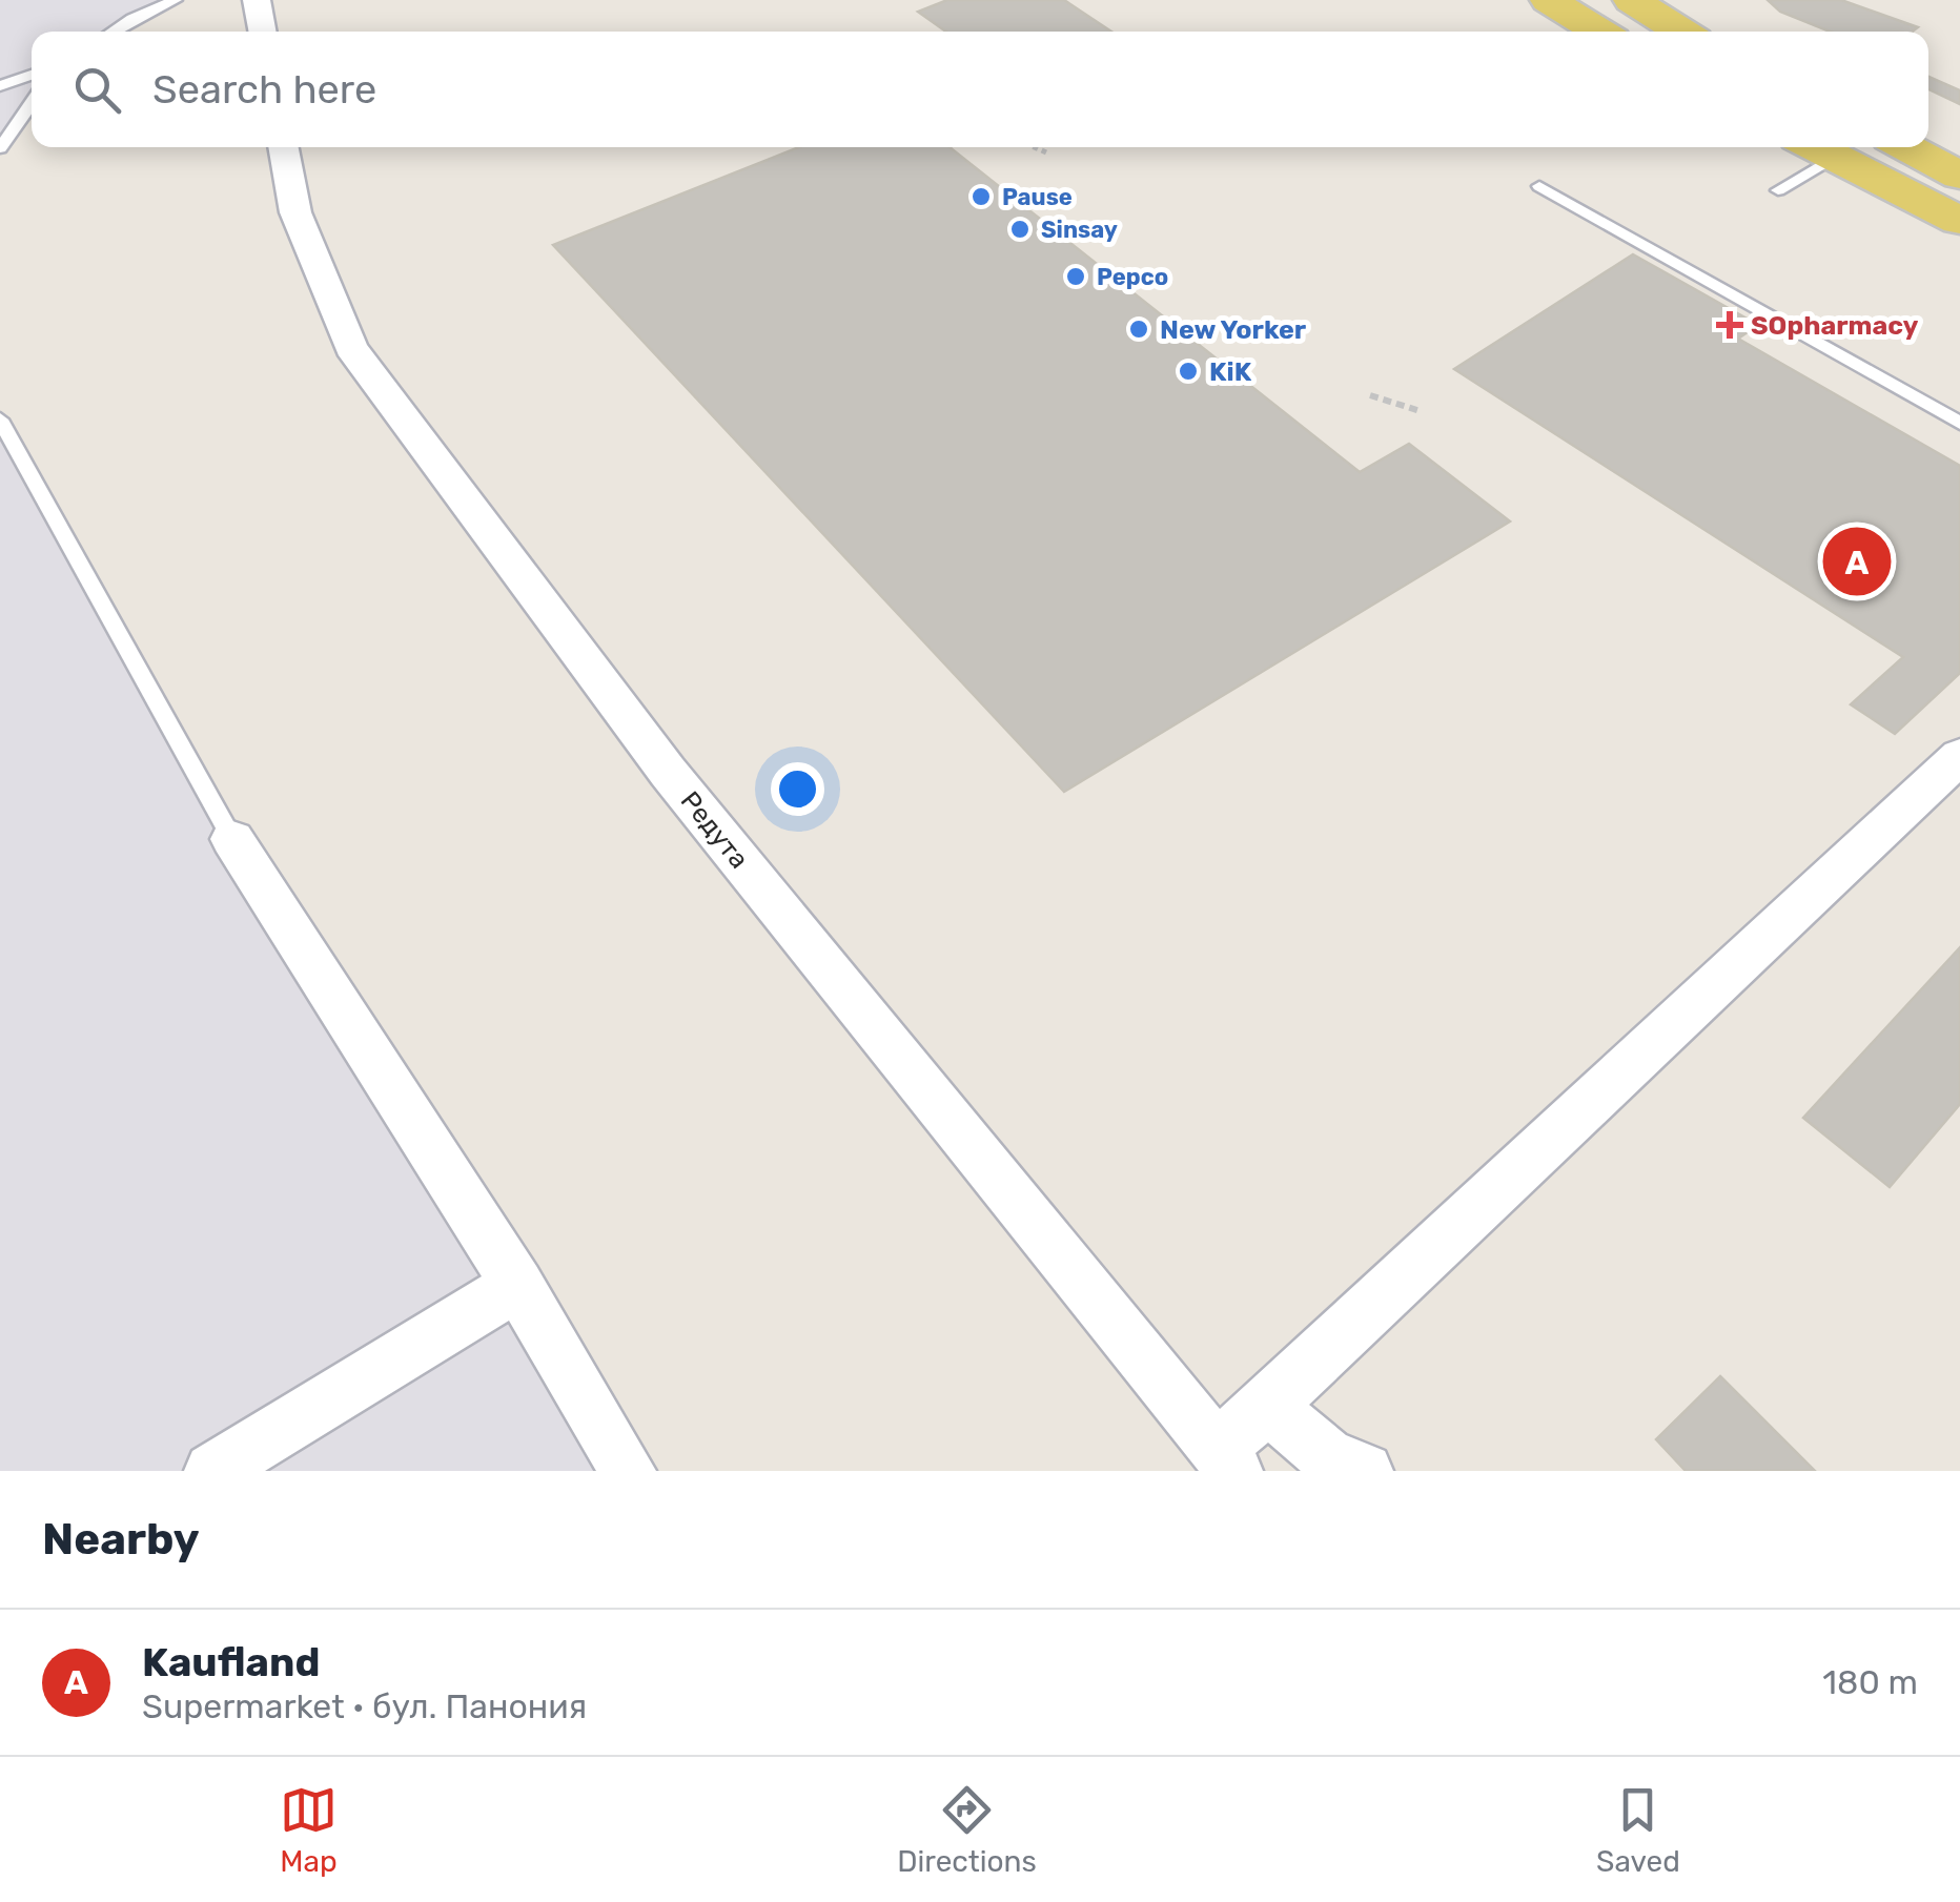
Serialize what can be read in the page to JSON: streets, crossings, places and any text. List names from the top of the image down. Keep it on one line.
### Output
{"streets":{"street":["Редута"]},"places":{"other":["Pause","Sinsay","Pepco","New Yorker","KiK"],"health":["SOpharmacy"]},"page":{"search":"Search here","pins":"A","heading":"Nearby","list":[{"mark":"A","name":"Kaufland","note":"Supermarket · бул. Панония","value":"180 m"}],"nav":["Map","Directions","Saved"]}}
